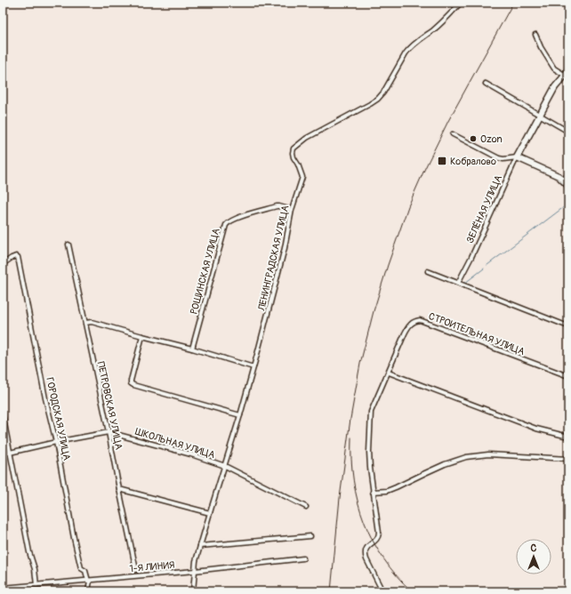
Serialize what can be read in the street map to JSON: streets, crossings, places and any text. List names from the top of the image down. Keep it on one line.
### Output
{"streets":{"street":["ЗЕЛЁНАЯ УЛИЦА","ЛЕНИНГРАДСКАЯ УЛИЦА","РОЩИНСКАЯ УЛИЦА","СТРОИТЕЛЬНАЯ УЛИЦА","ПЕТРОВСКАЯ УЛИЦА","ГОРОДСКАЯ УЛИЦА","ШКОЛЬНАЯ УЛИЦА","1-Я ЛИНИЯ"]},"crossings":[["ЛЕНИНГРАДСКАЯ УЛИЦА","РОЩИНСКАЯ УЛИЦА"],["ЛЕНИНГРАДСКАЯ УЛИЦА","ШКОЛЬНАЯ УЛИЦА"],["ЛЕНИНГРАДСКАЯ УЛИЦА","1-Я ЛИНИЯ"],["ПЕТРОВСКАЯ УЛИЦА","ШКОЛЬНАЯ УЛИЦА"],["ГОРОДСКАЯ УЛИЦА","ШКОЛЬНАЯ УЛИЦА"],["ГОРОДСКАЯ УЛИЦА","1-Я ЛИНИЯ"]],"places":{"other":["Ozon"],"transit":["Кобралово"]},"north":"top"}
